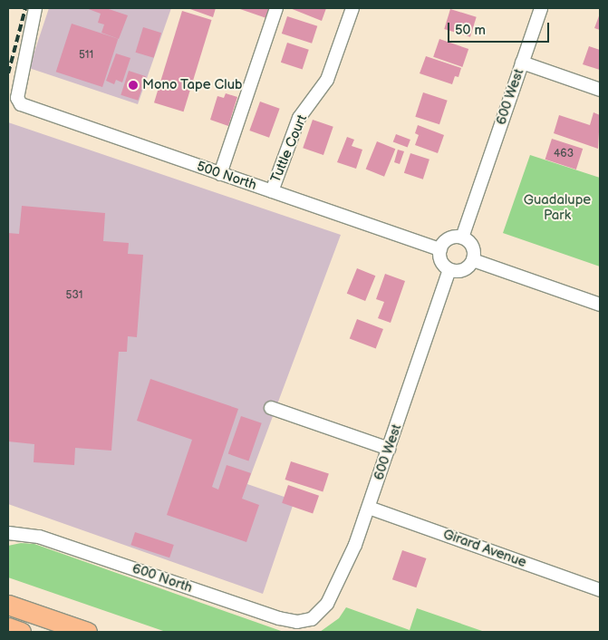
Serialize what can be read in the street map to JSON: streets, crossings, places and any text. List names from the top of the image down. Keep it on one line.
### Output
{"streets":{"street":["600 West","Tuttle Court","500 North","Girard Avenue","600 North"]},"crossings":[["600 West","500 North"],["600 West","Girard Avenue"],["600 West","600 North"],["Tuttle Court","500 North"]],"parks":["Guadalupe Park"],"places":["Mono Tape Club"],"house_numbers":["511","463","531"],"scale_bar":"50 m"}
